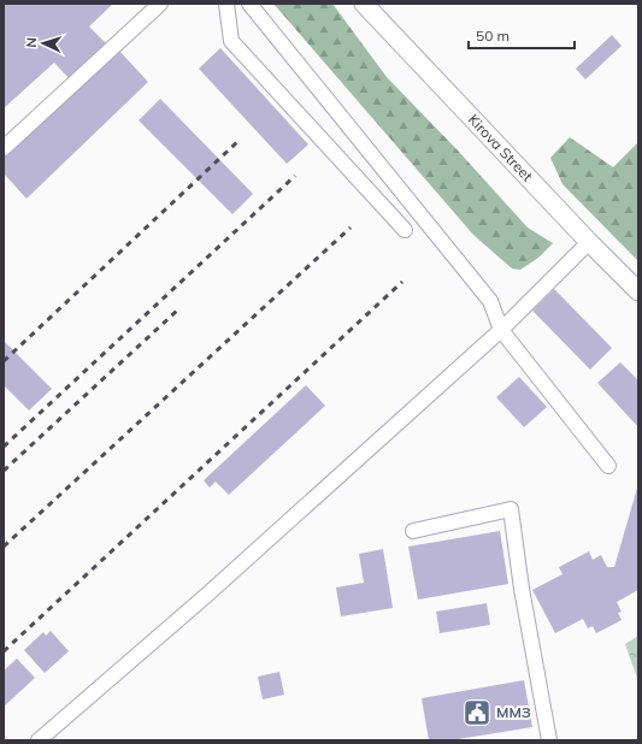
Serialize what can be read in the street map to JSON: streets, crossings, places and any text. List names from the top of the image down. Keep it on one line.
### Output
{"streets":{"main road":["Kirova Street"]},"places":{"public building":["ММЗ"]},"scale_bar":"50 m","north":"left"}
